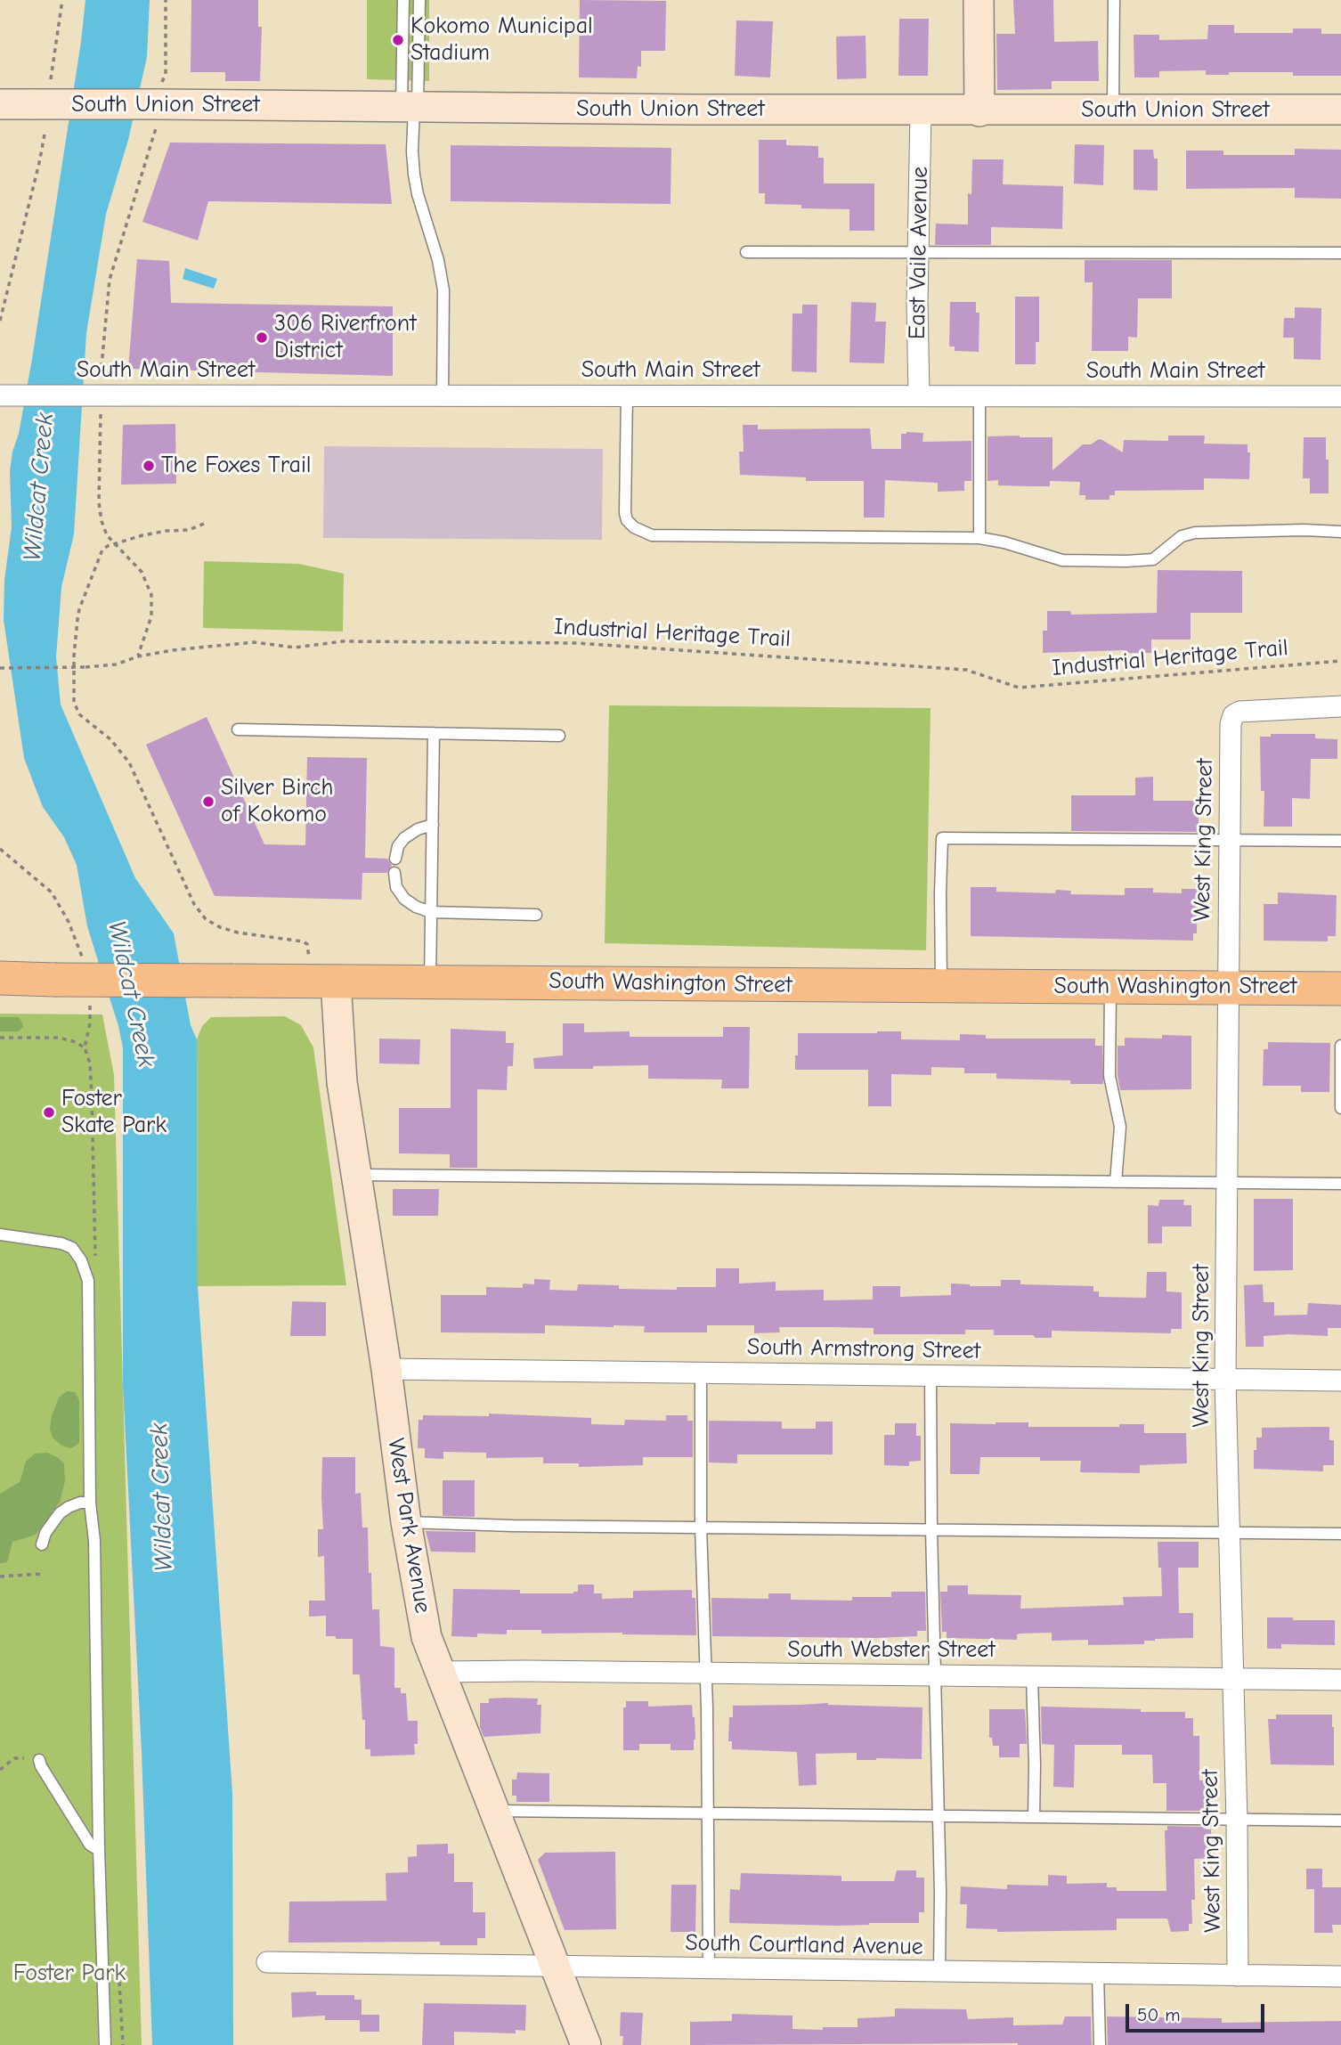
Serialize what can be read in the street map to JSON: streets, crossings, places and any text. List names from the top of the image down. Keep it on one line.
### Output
{"streets":{"main road":["South Washington Street"],"street":["South Union Street","East Vaile Avenue","South Main Street","West King Street","South Armstrong Street","West Park Avenue","South Webster Street","South Courtland Avenue"],"path":["Industrial Heritage Trail"]},"crossings":[["South Union Street","East Vaile Avenue"],["East Vaile Avenue","South Main Street"],["West King Street","South Washington Street"],["West King Street","South Armstrong Street"],["West King Street","South Webster Street"],["West King Street","South Courtland Avenue"],["South Washington Street","West Park Avenue"],["South Armstrong Street","West Park Avenue"],["West Park Avenue","South Webster Street"],["West Park Avenue","South Courtland Avenue"]],"water":["Wildcat Creek"],"parks":["Foster Park"],"places":["Kokomo Municipal Stadium","306 Riverfront District","The Foxes Trail","Silver Birch of Kokomo","Foster Skate Park"],"scale_bar":"50 m"}
